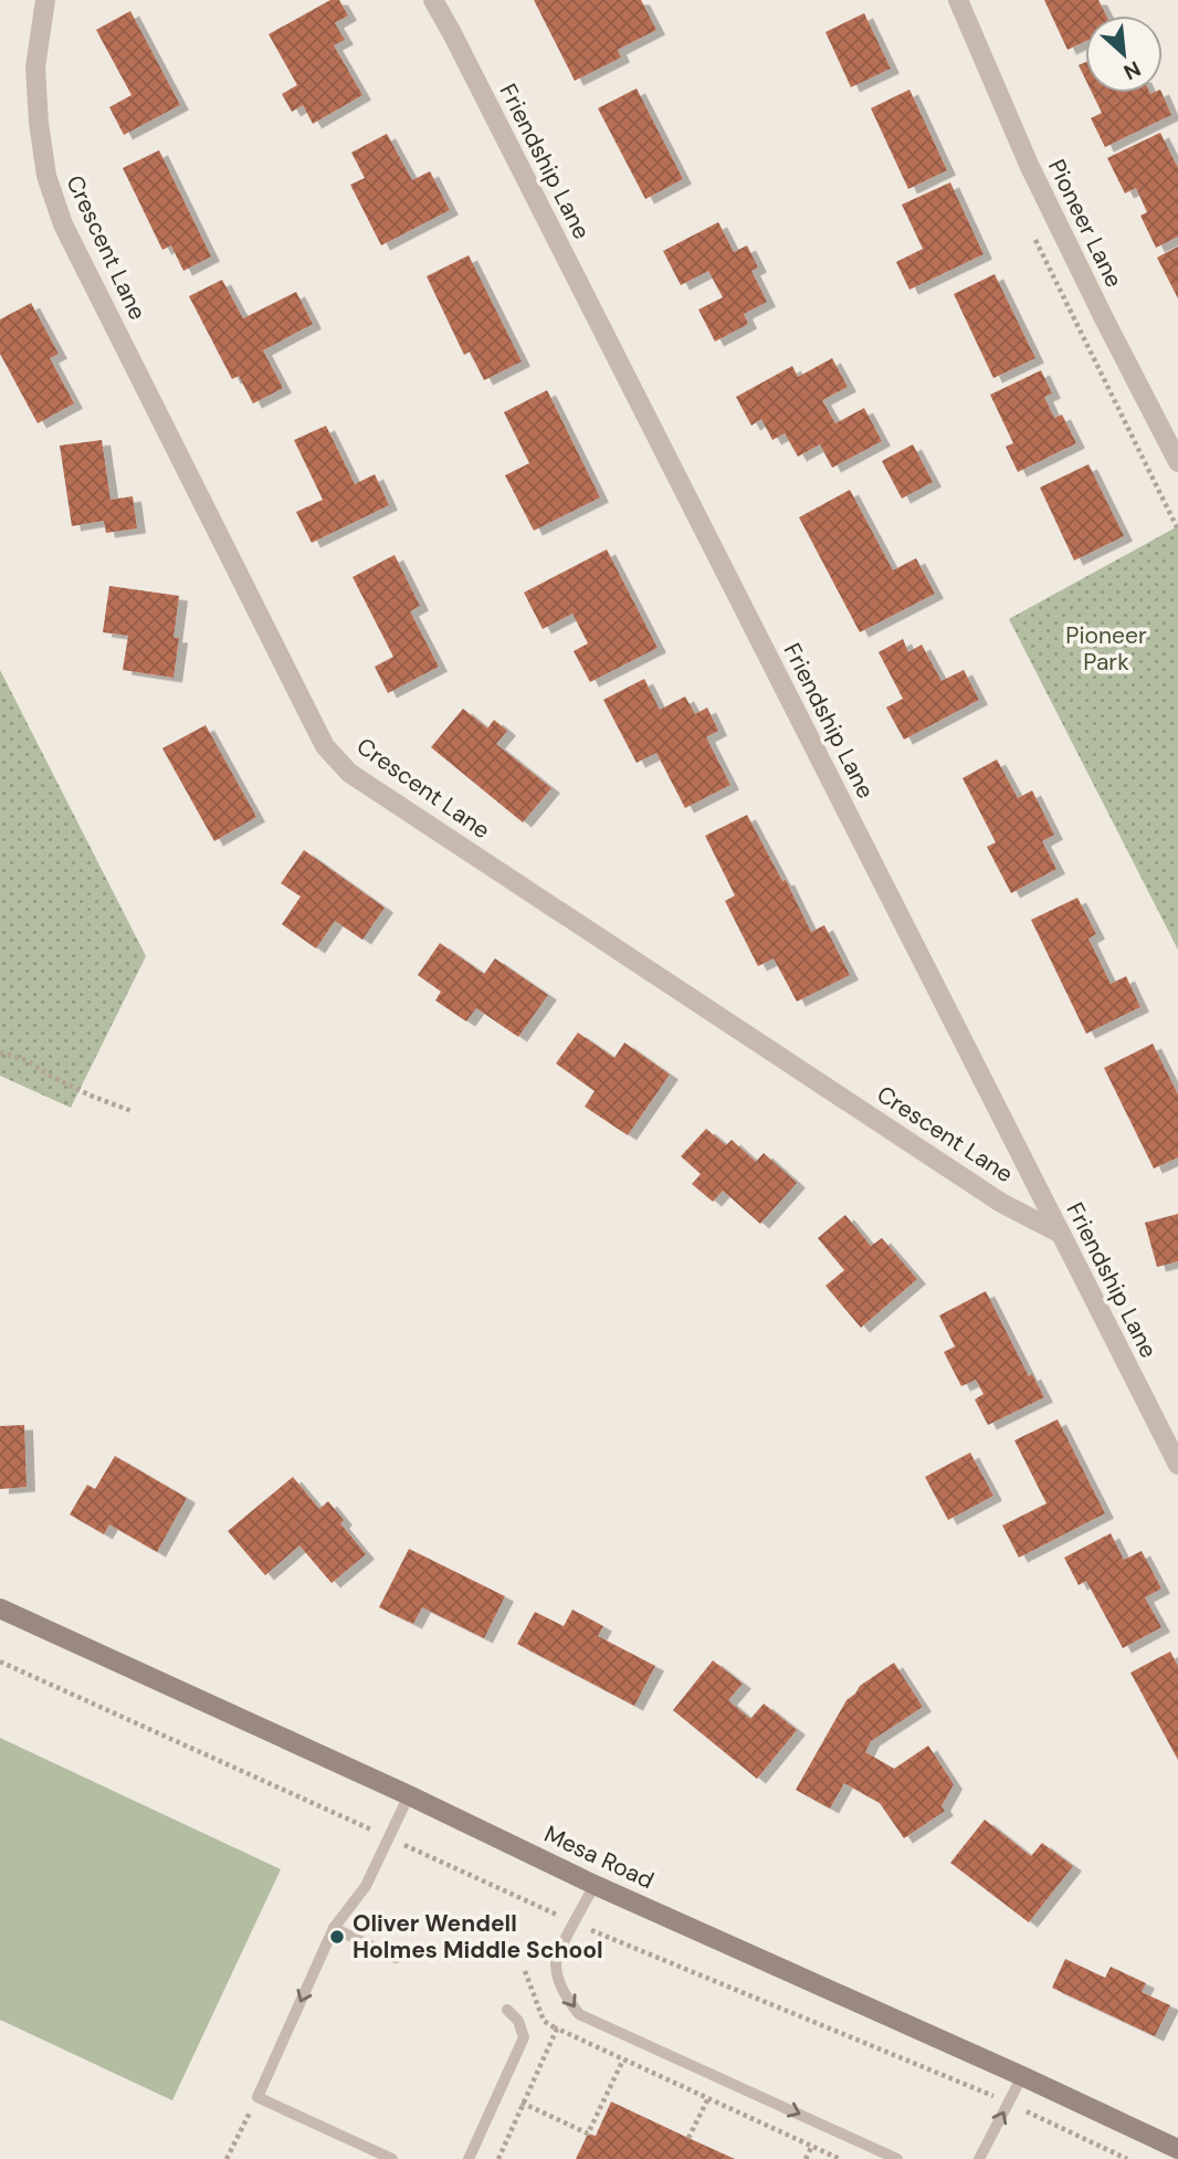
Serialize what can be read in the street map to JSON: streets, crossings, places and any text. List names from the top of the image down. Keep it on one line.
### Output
{"streets":{"main road":["Mesa Road"],"street":["Friendship Lane","Pioneer Lane","Crescent Lane"]},"crossings":[["Friendship Lane","Crescent Lane"]],"parks":["Pioneer Park"],"places":["Oliver Wendell Holmes Middle School"],"north":"bottom right"}
